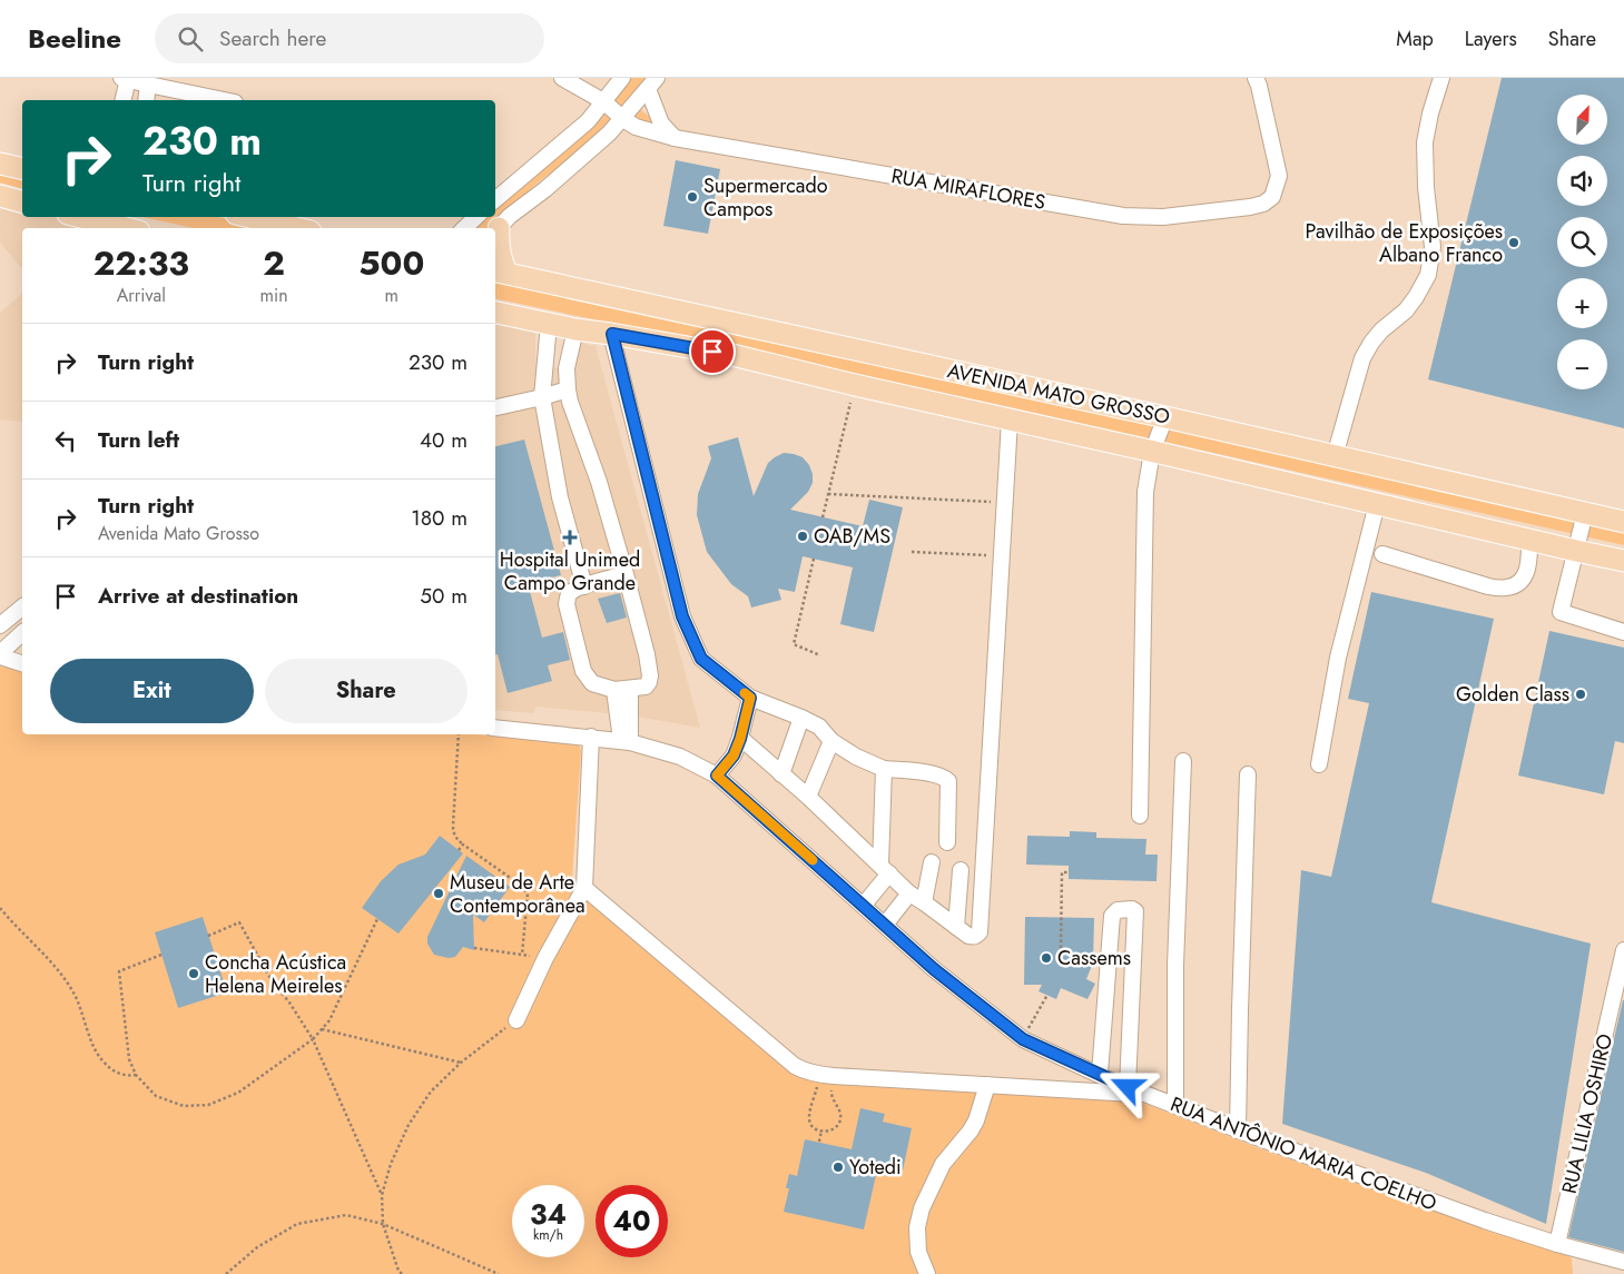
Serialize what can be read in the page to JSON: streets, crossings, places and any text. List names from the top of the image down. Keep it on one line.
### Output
{"streets":{"main road":["AVENIDA MATO GROSSO"],"street":["RUA MIRAFLORES","RUA LILIA OSHIRO","RUA ANTÔNIO MARIA COELHO"]},"crossings":[["RUA LILIA OSHIRO","RUA ANTÔNIO MARIA COELHO"]],"places":{"other":["Supermercado Campos","Pavilhão de Exposições Albano Franco","OAB/MS","Golden Class","Museu de Arte Contemporânea","Cassems","Concha Acústica Helena Meireles","Yotedi"],"health":["Hospital Unimed Campo Grande"]},"north":"top right","page":{"header":"Beeline","search":"Search here","nav":["Map","Layers","Share"],"map_buttons":["+","−"],"turn":["230 m","Turn right"],"eta":["22:33","Arrival","2","min","500","m"],"list":[{"name":"Turn right","value":"230 m"},{"name":"Turn left","value":"40 m"},{"name":"Turn right","note":"Avenida Mato Grosso","value":"180 m"},{"name":"Arrive at destination","value":"50 m"}],"buttons":["Exit","Share"],"speed":"34 km/h","limit":"40"}}
